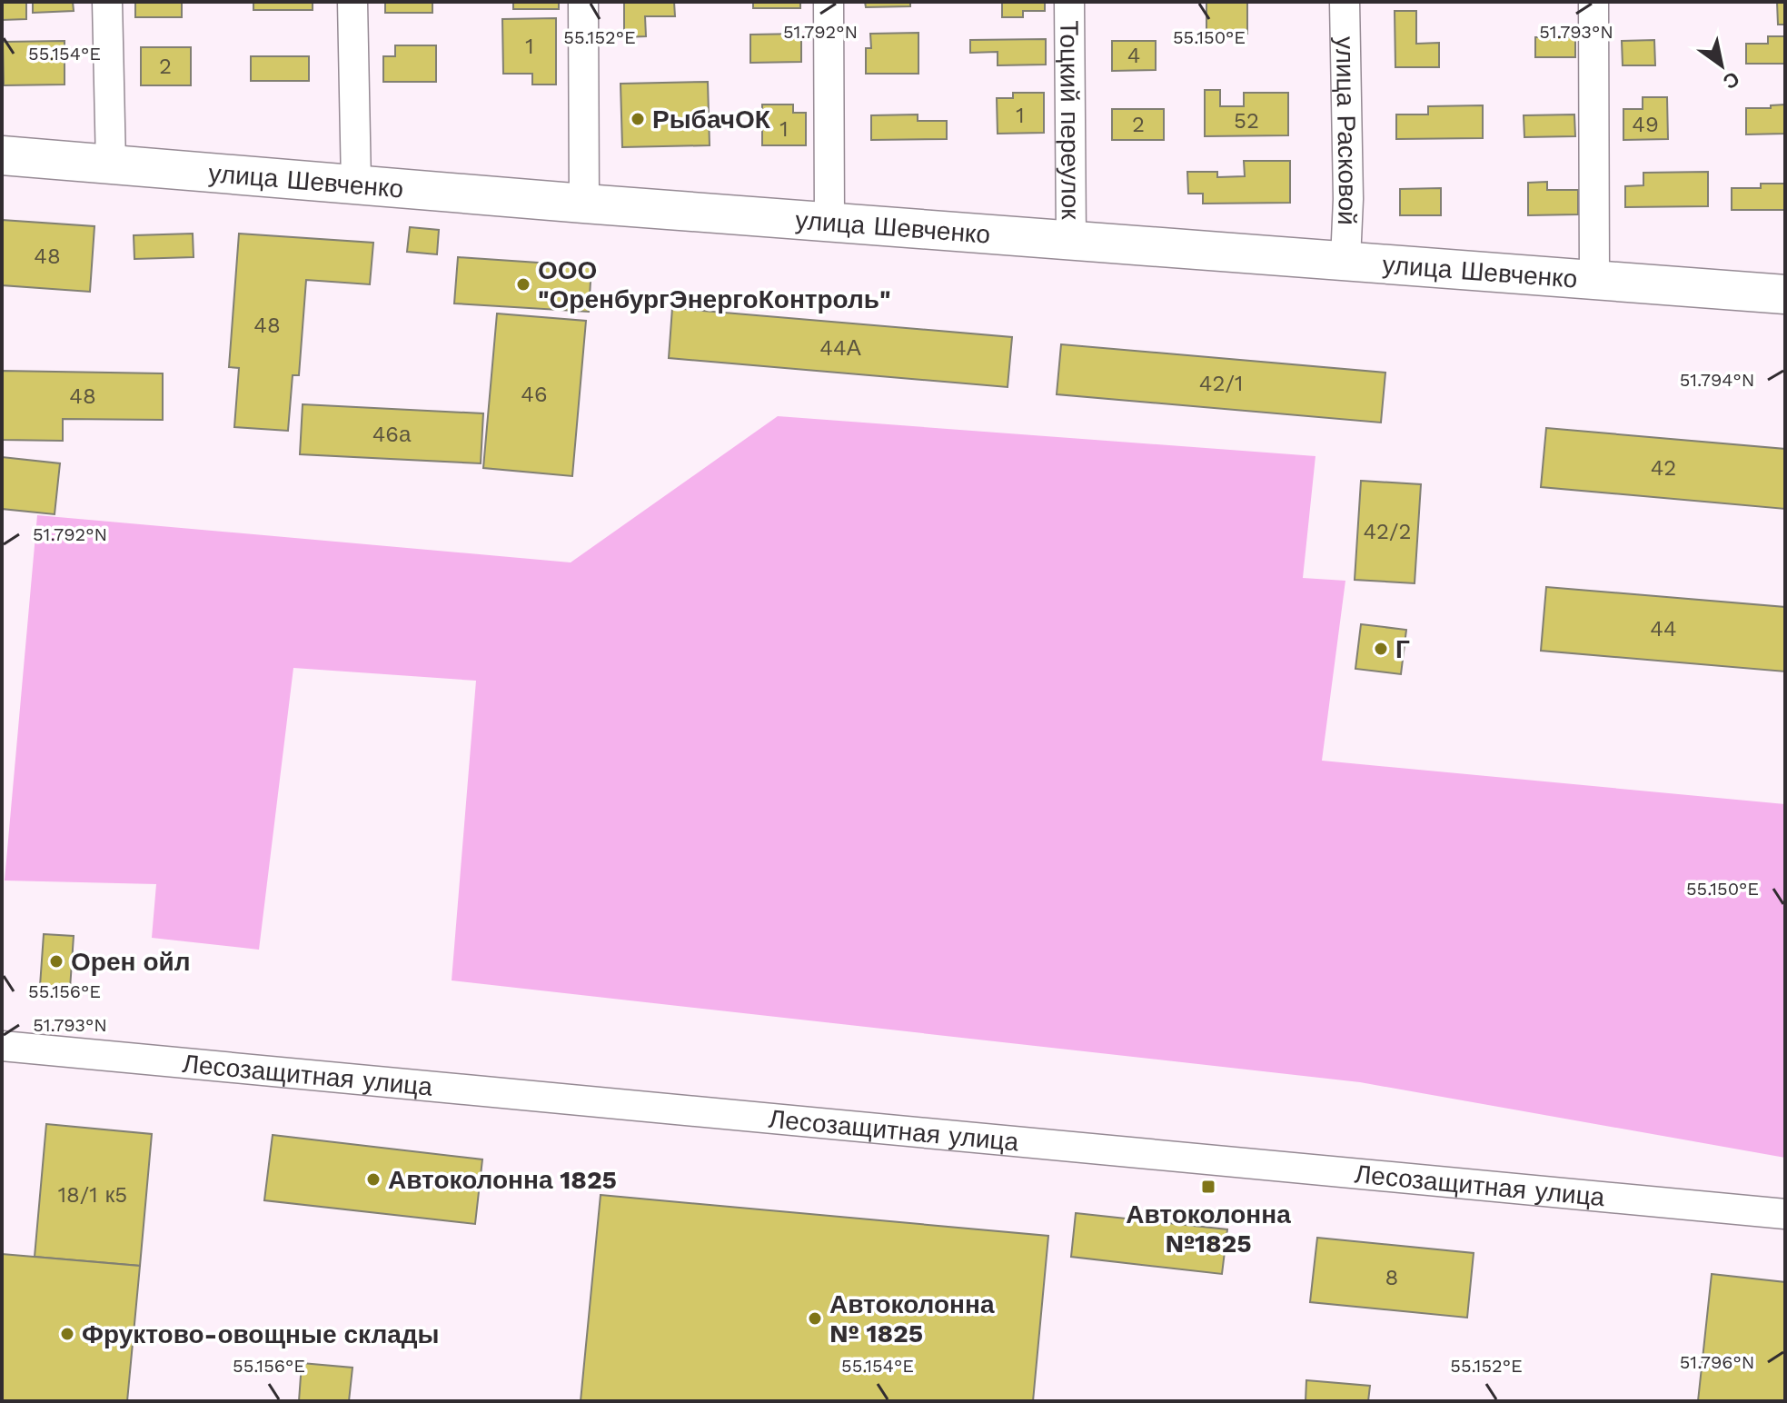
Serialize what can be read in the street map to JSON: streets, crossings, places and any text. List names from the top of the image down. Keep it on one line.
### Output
{"streets":{"main road":["улица Шевченко"],"street":["Тоцкий переулок","улица Расковой","Лесозащитная улица"]},"crossings":[["Тоцкий переулок","улица Шевченко"],["улица Расковой","улица Шевченко"]],"places":{"other":["РыбачОК","ООО \"ОренбургЭнергоКонтроль\"","Г","Орен ойл","Автоколонна 1825","Автоколонна № 1825","Фруктово-овощные склады"],"transit":["Автоколонна №1825"]},"house_numbers":["1","4","2","1","52","2","49","1","48","48","44А","42/1","46","48","46а","42","42/2","44","18/1 к5","8"],"north":"bottom right","coordinates":["51.792°N","51.793°N","55.152°E","55.150°E","55.154°E","51.794°N","55.156°E","51.796°N"]}
